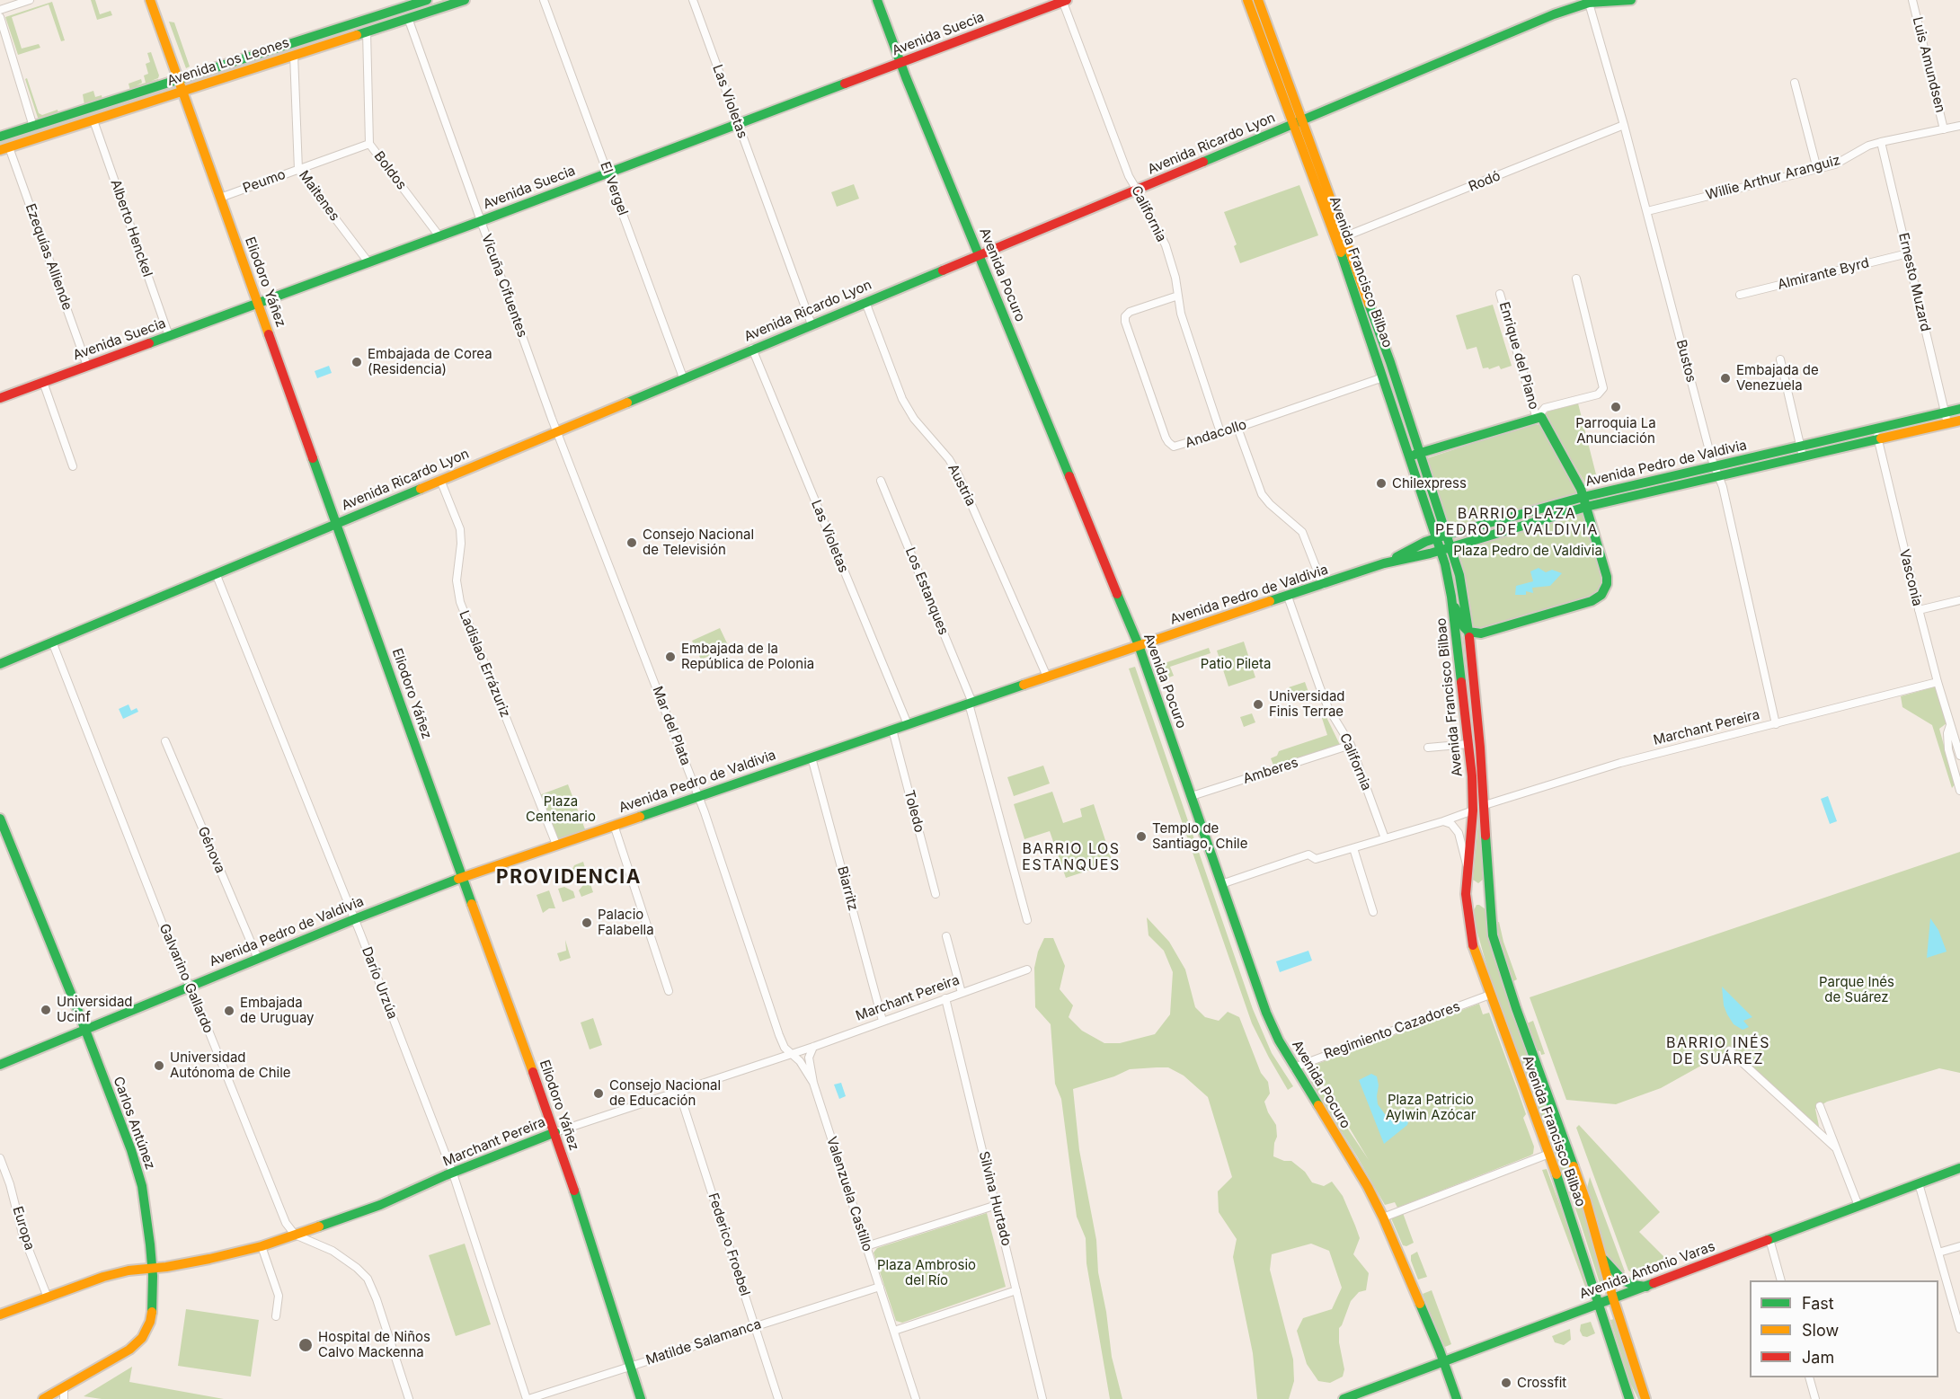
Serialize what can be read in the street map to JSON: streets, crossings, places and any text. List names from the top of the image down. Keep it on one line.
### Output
{"streets":{"main road":["Avenida Suecia","Avenida Los Leones","Avenida Ricardo Lyon","Avenida Francisco Bilbao","Avenida Pocuro","Eliodoro Yáñez","Avenida Pedro de Valdivia","Marchant Pereira","Carlos Antúnez","Avenida Antonio Varas"],"street":["Luis Amundsen","Las Violetas","Boldos","Willie Arthur Aranguiz","Peumo","Rodó","El Vergel","Maitenes","California","Alberto Henckel","Ezequías Alliende","Almirante Byrd","Ernesto Muzard","Vicuña Cifuentes","Enrique del Piano","Bustos","Andacollo","Austria","Vasconia","Los Estanques","Ladislao Errázuriz","Mar del Plata","Amberes","Toledo","Génova","Biarritz","Galvarino Gallardo","Darío Urzúa","Regimiento Cazadores","Valenzuela Castillo","Silvina Hurtado","Europa","Federico Froebel","Matilde Salamanca"]},"crossings":[["Avenida Suecia","Las Violetas"],["Avenida Suecia","Boldos"],["Avenida Suecia","El Vergel"],["Avenida Suecia","Maitenes"],["Avenida Suecia","California"],["Avenida Suecia","Alberto Henckel"],["Avenida Suecia","Ezequías Alliende"],["Avenida Suecia","Avenida Pocuro"],["Avenida Suecia","Eliodoro Yáñez"],["Avenida Suecia","Vicuña Cifuentes"],["Avenida Los Leones","Boldos"],["Avenida Los Leones","Maitenes"],["Avenida Los Leones","Alberto Henckel"],["Avenida Los Leones","Ezequías Alliende"],["Avenida Los Leones","Eliodoro Yáñez"],["Avenida Los Leones","Vicuña Cifuentes"],["Luis Amundsen","Willie Arthur Aranguiz"],["Las Violetas","Avenida Ricardo Lyon"],["Las Violetas","Avenida Pedro de Valdivia"],["Avenida Ricardo Lyon","El Vergel"],["Avenida Ricardo Lyon","California"],["Avenida Ricardo Lyon","Avenida Francisco Bilbao"],["Avenida Ricardo Lyon","Avenida Pocuro"],["Avenida Ricardo Lyon","Eliodoro Yáñez"],["Avenida Ricardo Lyon","Vicuña Cifuentes"],["Avenida Ricardo Lyon","Bustos"],["Avenida Ricardo Lyon","Austria"],["Avenida Ricardo Lyon","Ladislao Errázuriz"],["Avenida Ricardo Lyon","Mar del Plata"],["Avenida Ricardo Lyon","Galvarino Gallardo"],["Avenida Ricardo Lyon","Darío Urzúa"],["Boldos","Peumo"],["Willie Arthur Aranguiz","Ernesto Muzard"],["Willie Arthur Aranguiz","Bustos"],["Peumo","Maitenes"],["Peumo","Eliodoro Yáñez"],["Rodó","Avenida Francisco Bilbao"],["Rodó","Bustos"],["California","Andacollo"],["California","Avenida Pedro de Valdivia"],["California","Amberes"],["Avenida Francisco Bilbao","Andacollo"],["Avenida Francisco Bilbao","Avenida Pedro de Valdivia"],["Avenida Francisco Bilbao","Marchant Pereira"],["Avenida Francisco Bilbao","Regimiento Cazadores"],["Avenida Francisco Bilbao","Avenida Antonio Varas"],["Almirante Byrd","Ernesto Muzard"],["Avenida Pocuro","Avenida Pedro de Valdivia"],["Avenida Pocuro","Amberes"],["Avenida Pocuro","Regimiento Cazadores"],["Avenida Pocuro","Avenida Antonio Varas"],["Eliodoro Yáñez","Avenida Pedro de Valdivia"],["Eliodoro Yáñez","Marchant Pereira"],["Eliodoro Yáñez","Matilde Salamanca"],["Ernesto Muzard","Avenida Pedro de Valdivia"],["Vicuña Cifuentes","Mar del Plata"],["Bustos","Avenida Pedro de Valdivia"],["Bustos","Marchant Pereira"],["Avenida Pedro de Valdivia","Austria"],["Avenida Pedro de Valdivia","Vasconia"],["Avenida Pedro de Valdivia","Los Estanques"],["Avenida Pedro de Valdivia","Ladislao Errázuriz"],["Avenida Pedro de Valdivia","Mar del Plata"],["Avenida Pedro de Valdivia","Toledo"],["Avenida Pedro de Valdivia","Génova"],["Avenida Pedro de Valdivia","Biarritz"],["Avenida Pedro de Valdivia","Galvarino Gallardo"],["Avenida Pedro de Valdivia","Darío Urzúa"],["Avenida Pedro de Valdivia","Carlos Antúnez"],["Vasconia","Marchant Pereira"],["Mar del Plata","Marchant Pereira"],["Mar del Plata","Valenzuela Castillo"],["Marchant Pereira","Biarritz"],["Marchant Pereira","Galvarino Gallardo"],["Marchant Pereira","Darío Urzúa"],["Marchant Pereira","Carlos Antúnez"],["Marchant Pereira","Valenzuela Castillo"],["Marchant Pereira","Silvina Hurtado"],["Marchant Pereira","Europa"],["Marchant Pereira","Federico Froebel"],["Darío Urzúa","Matilde Salamanca"],["Valenzuela Castillo","Matilde Salamanca"],["Federico Froebel","Matilde Salamanca"]],"districts":["BARRIO PLAZA PEDRO DE VALDIVIA","BARRIO LOS ESTANQUES","PROVIDENCIA","BARRIO INÉS DE SUÁREZ"],"parks":["Plaza Pedro de Valdivia","Patio Pileta","Plaza Centenario","Parque Inés de Suárez","Plaza Patricio Aylwin Azócar","Plaza Ambrosio del Río"],"places":["Embajada de Corea (Residencia)","Embajada de Venezuela","Parroquia La Anunciación","Chilexpress","Consejo Nacional de Televisión","Embajada de la República de Polonia","Universidad Finis Terrae","Templo de Santiago, Chile","Palacio Falabella","Universidad Ucinf","Embajada de Uruguay","Universidad Autónoma de Chile","Consejo Nacional de Educación","Hospital de Niños Calvo Mackenna","Crossfit"],"legend":["Fast","Slow","Jam"]}
